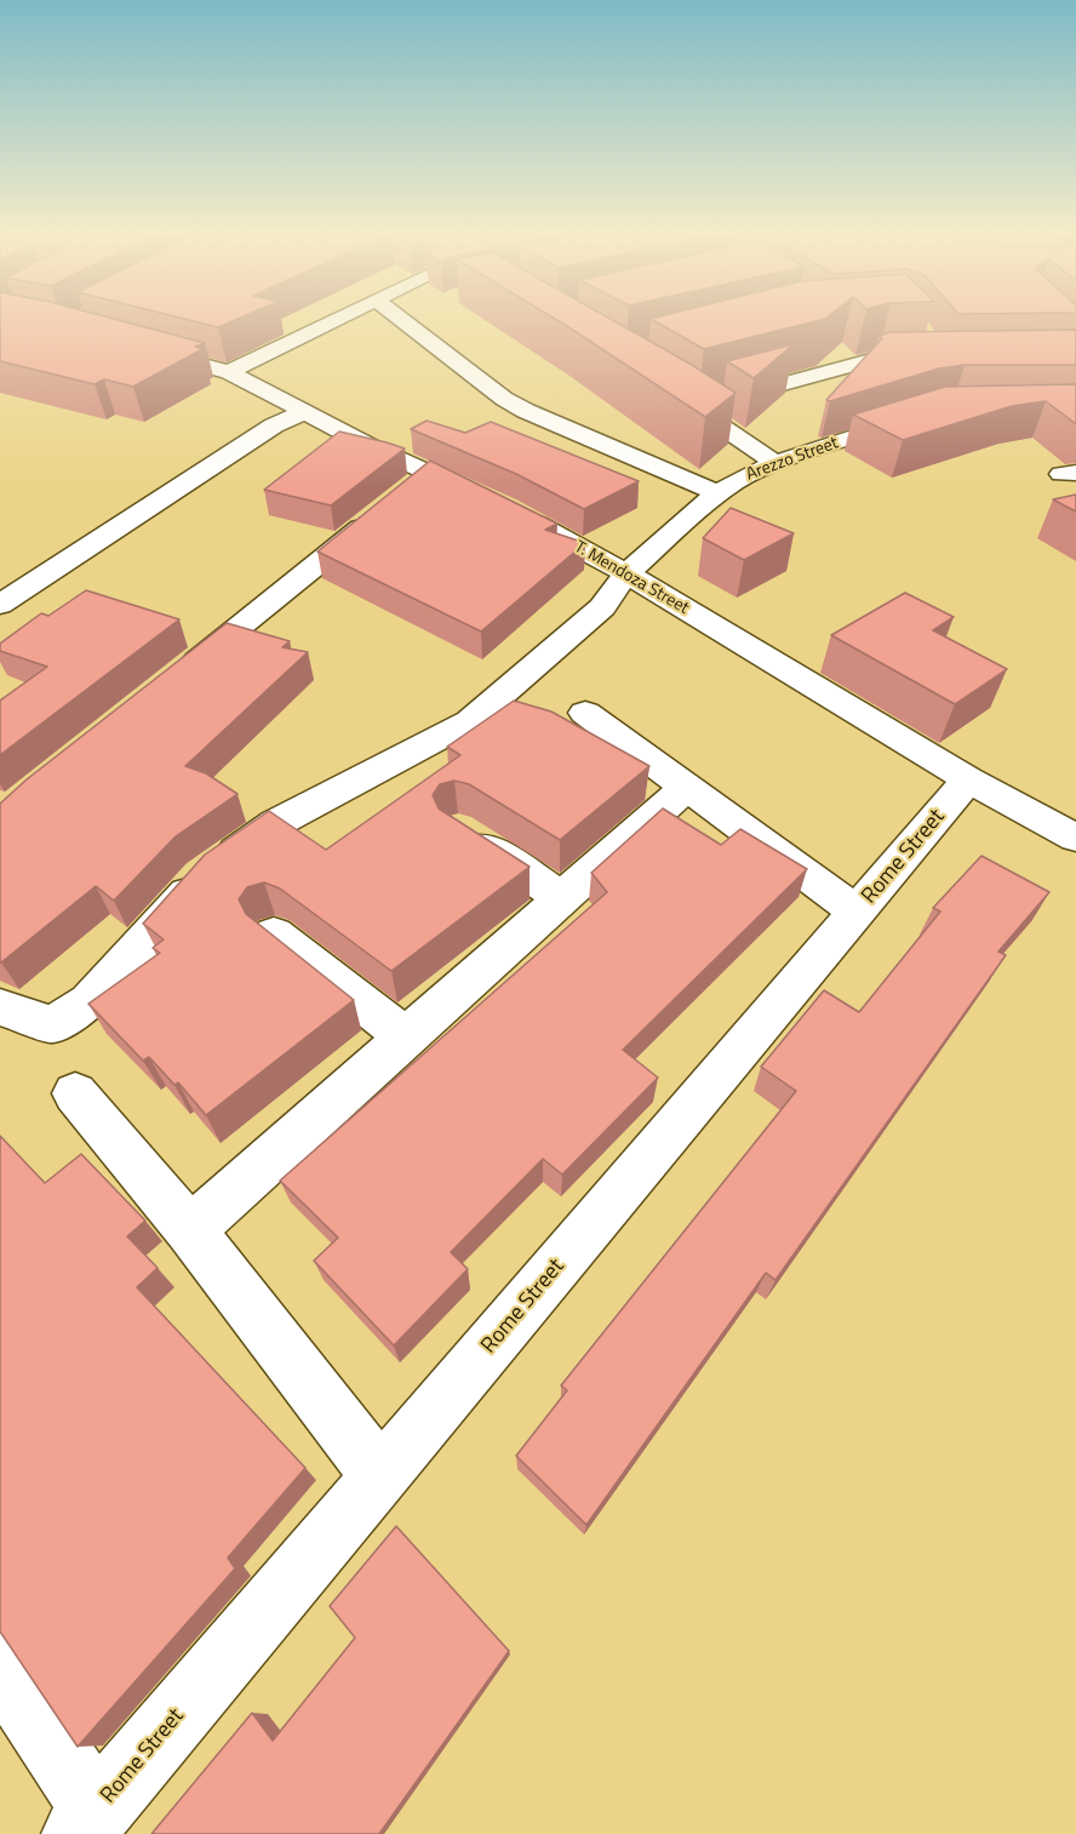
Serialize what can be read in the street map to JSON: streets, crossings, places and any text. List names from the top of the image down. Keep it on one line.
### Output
{"streets":{"street":["Arezzo Street","T. Mendoza Street","Rome Street"]},"crossings":[["Arezzo Street","T. Mendoza Street"],["T. Mendoza Street","Rome Street"]]}
